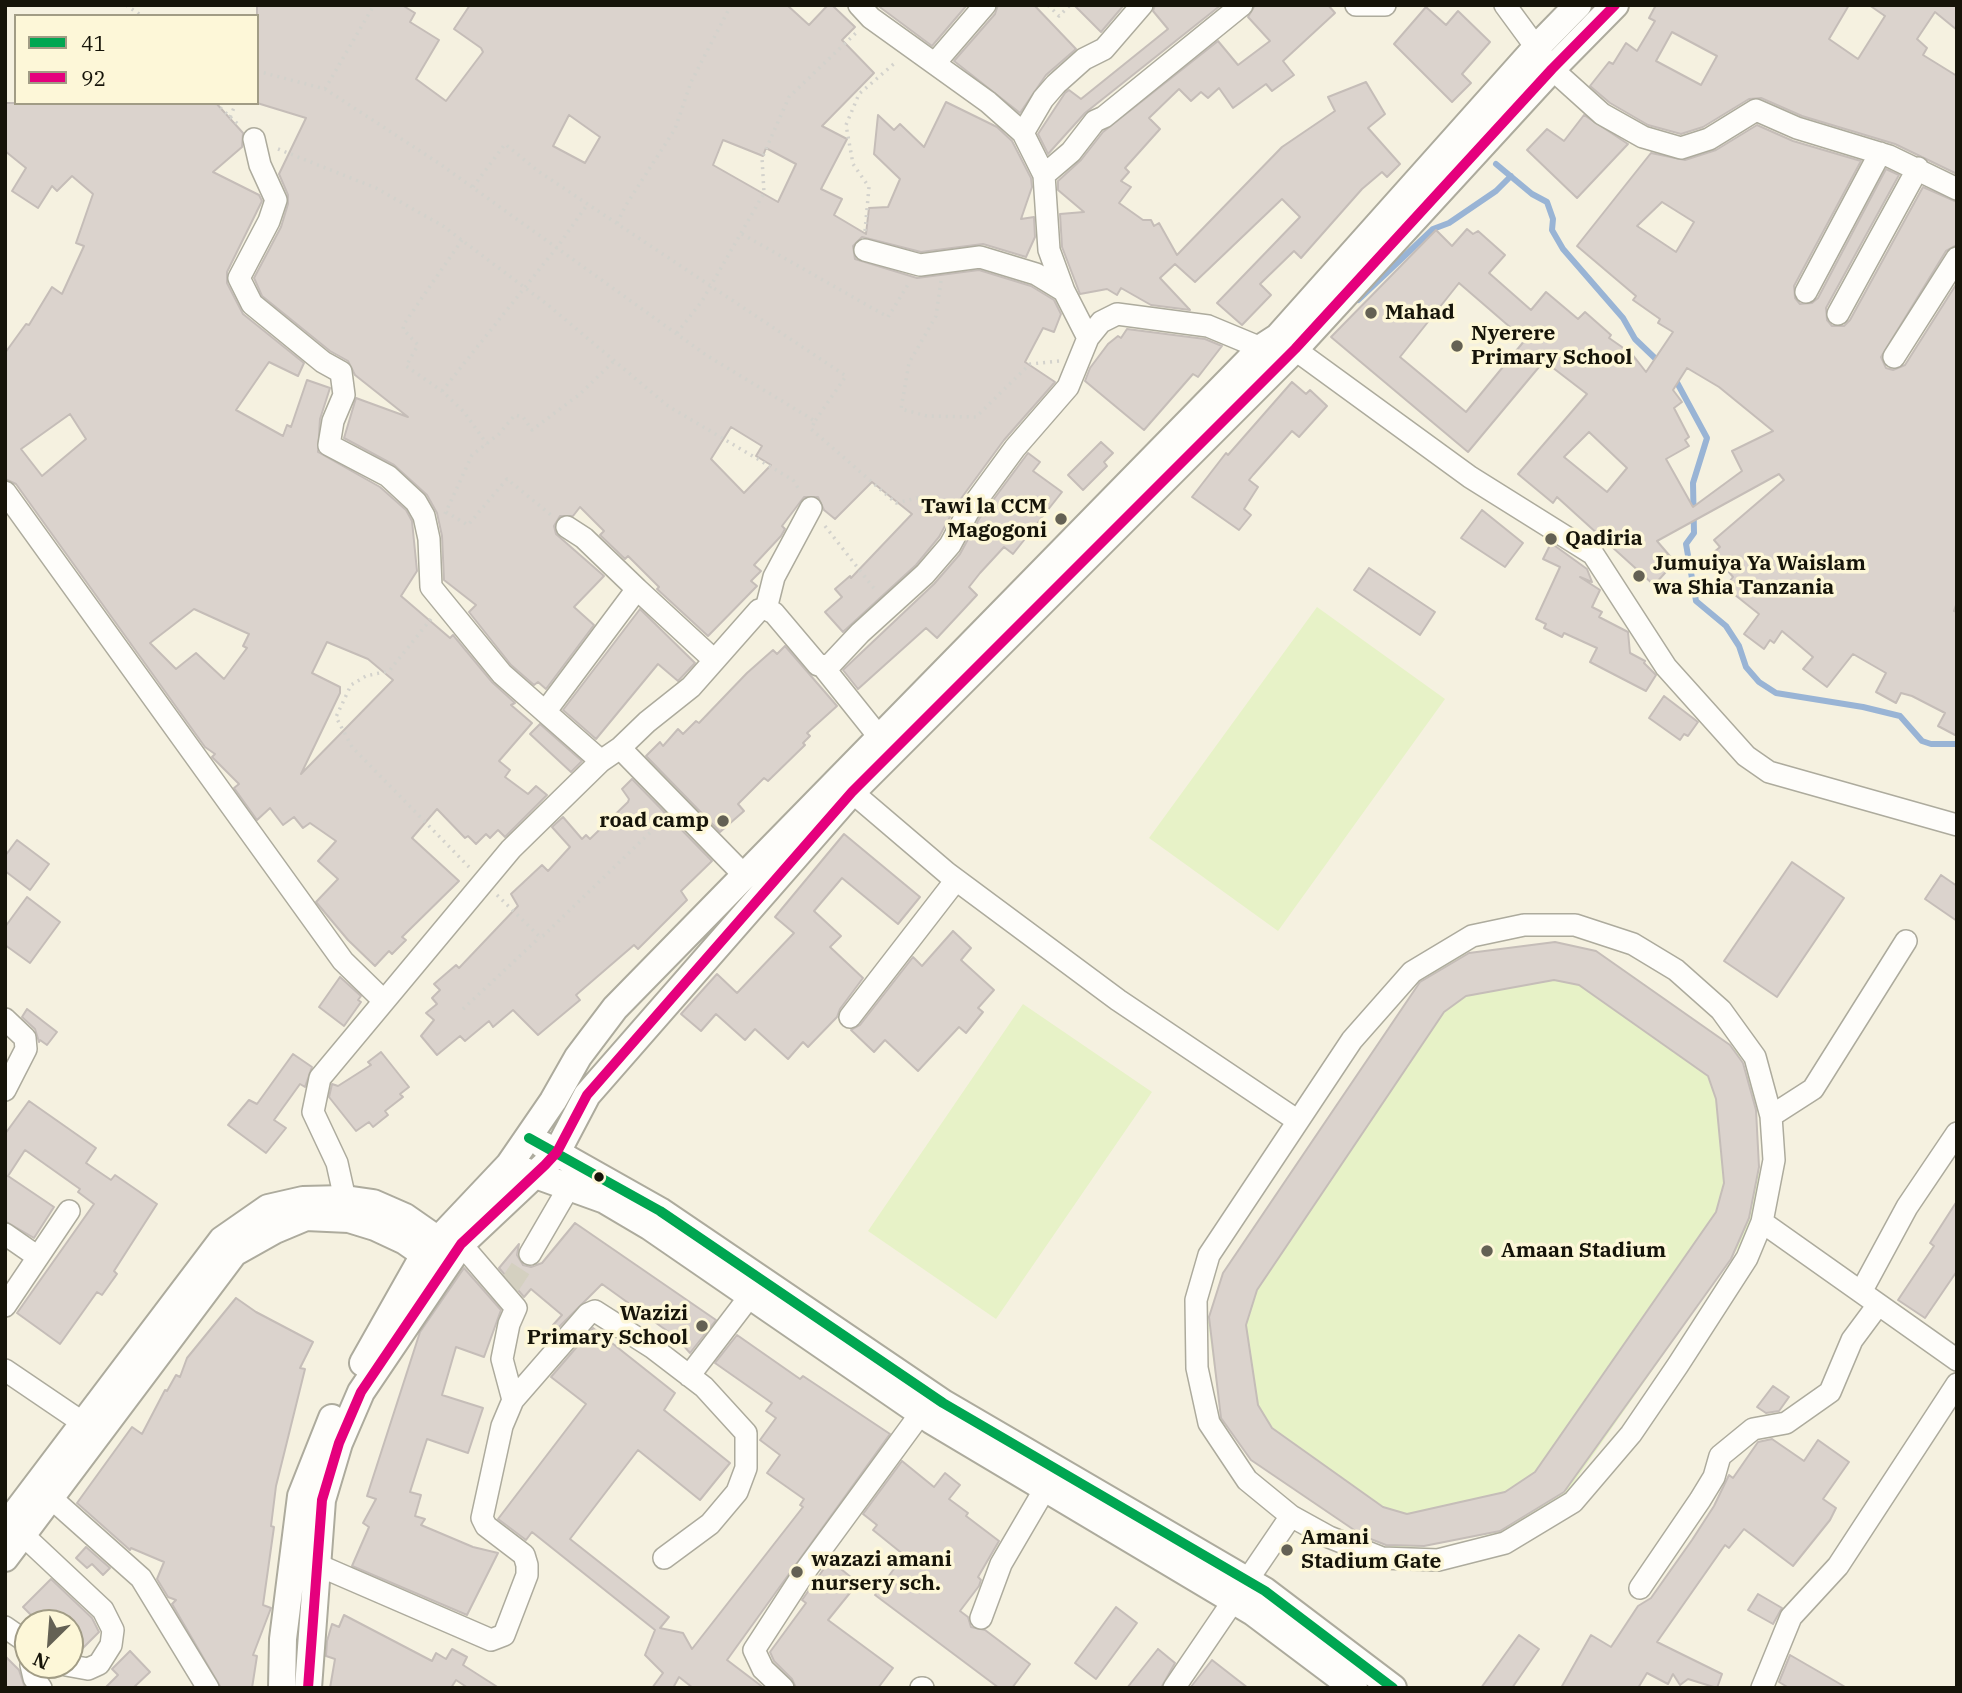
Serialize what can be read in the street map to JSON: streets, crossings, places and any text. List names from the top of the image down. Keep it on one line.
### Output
{"places":["Mahad","Nyerere Primary School","Tawi la CCM Magogoni","Qadiria","Jumuiya Ya Waislam wa Shia Tanzania","road camp","Amaan Stadium","Wazizi Primary School","Amani Stadium Gate","wazazi amani nursery sch."],"lines":["transit line 92","transit line 41"],"legend":["41","92"],"north":"bottom left"}
